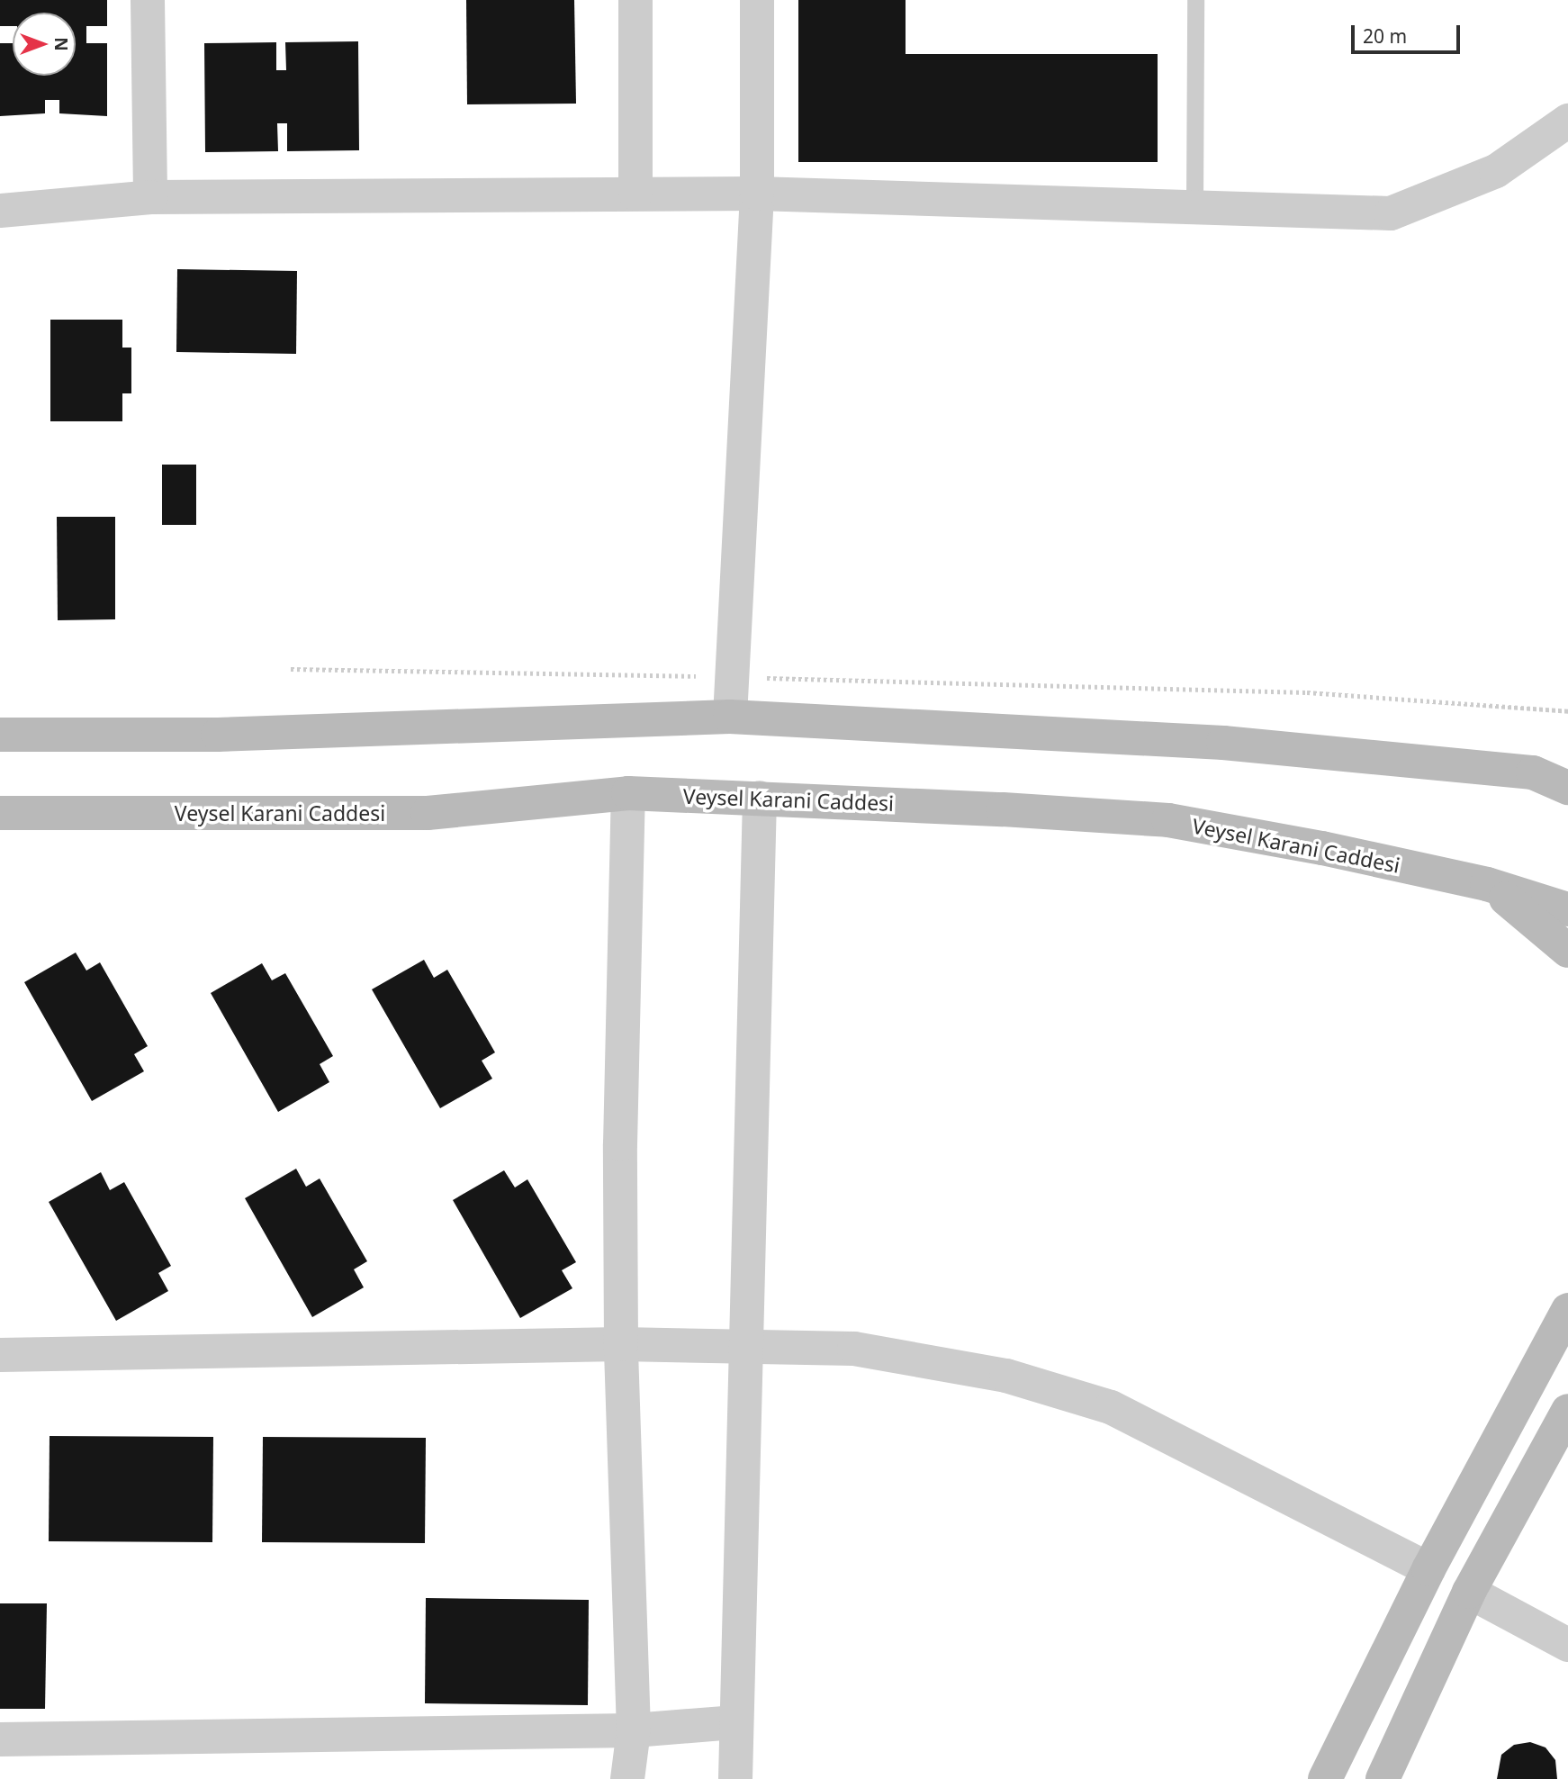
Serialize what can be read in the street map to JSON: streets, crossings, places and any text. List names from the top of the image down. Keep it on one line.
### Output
{"streets":{"main road":["Veysel Karani Caddesi"]},"scale_bar":"20 m","north":"right"}
